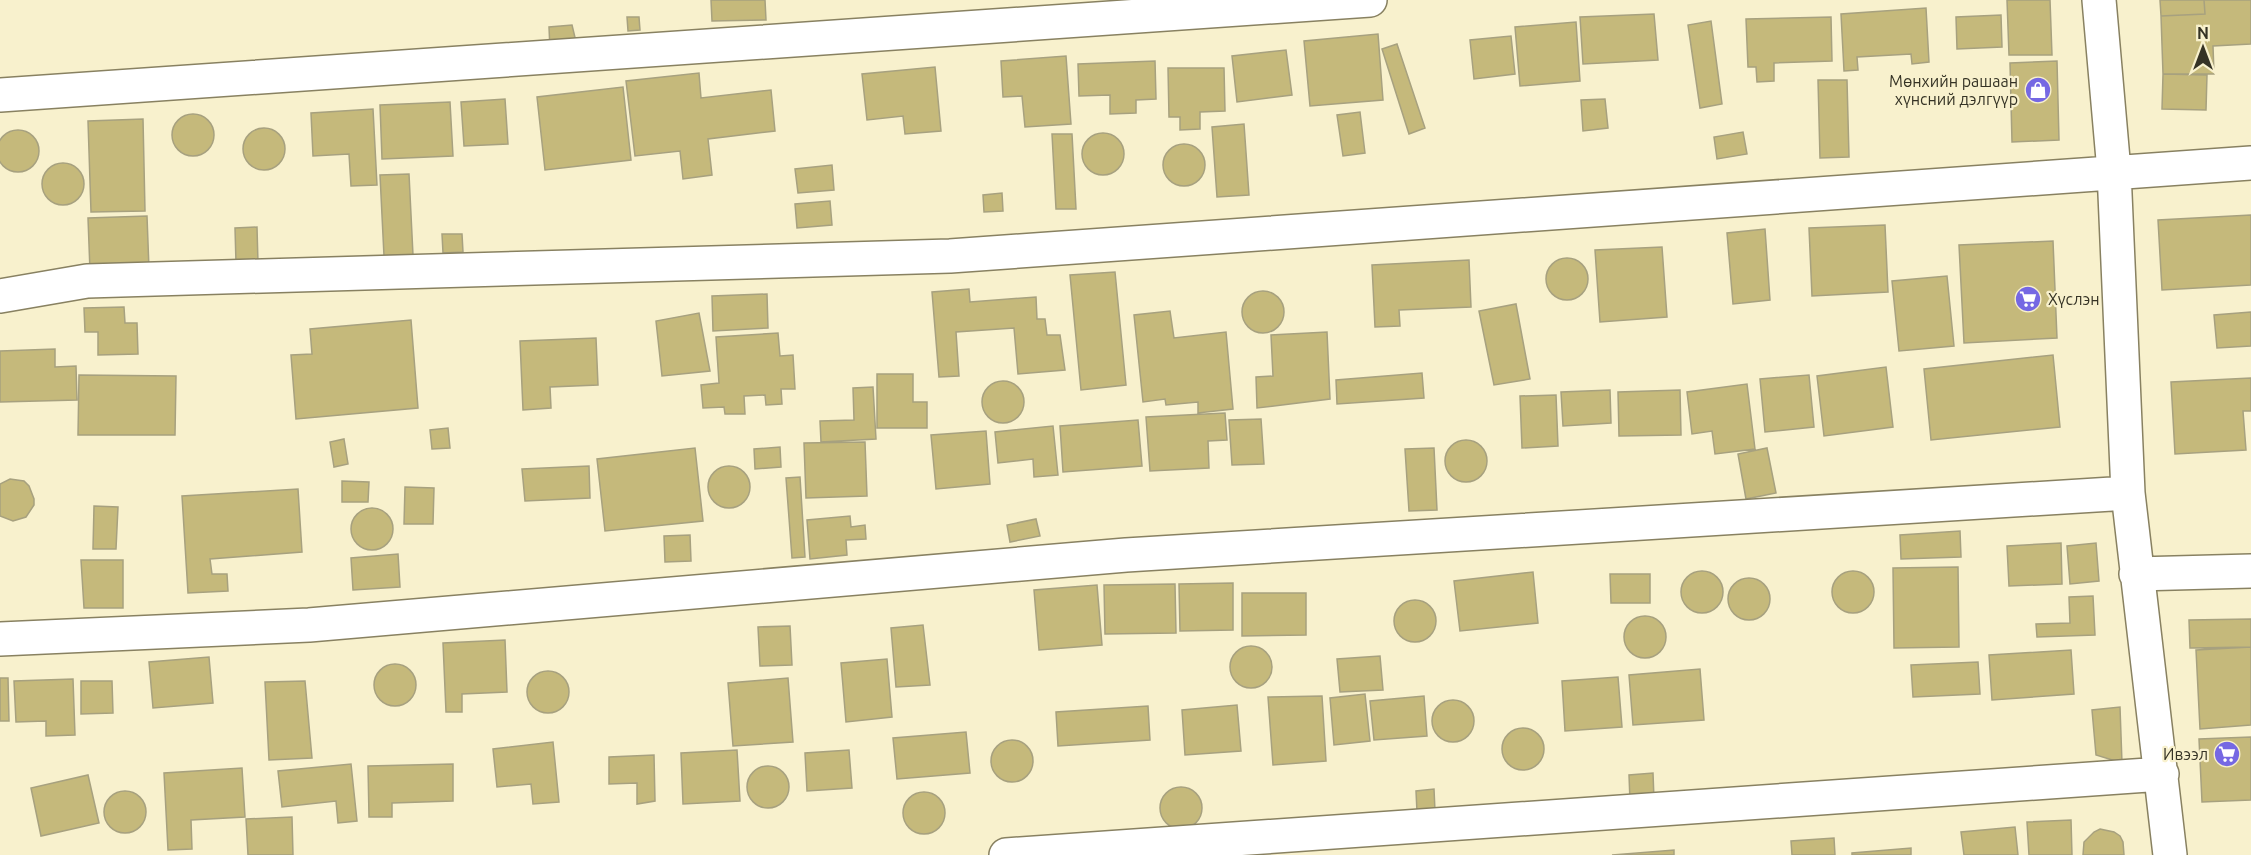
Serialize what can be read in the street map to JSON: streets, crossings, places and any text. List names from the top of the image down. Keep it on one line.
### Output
{"places":{"shop":["Мөнхийн рашаан хүнсний дэлгүүр"],"supermarket":["Хүслэн","Ивээл"]},"north":"top"}
